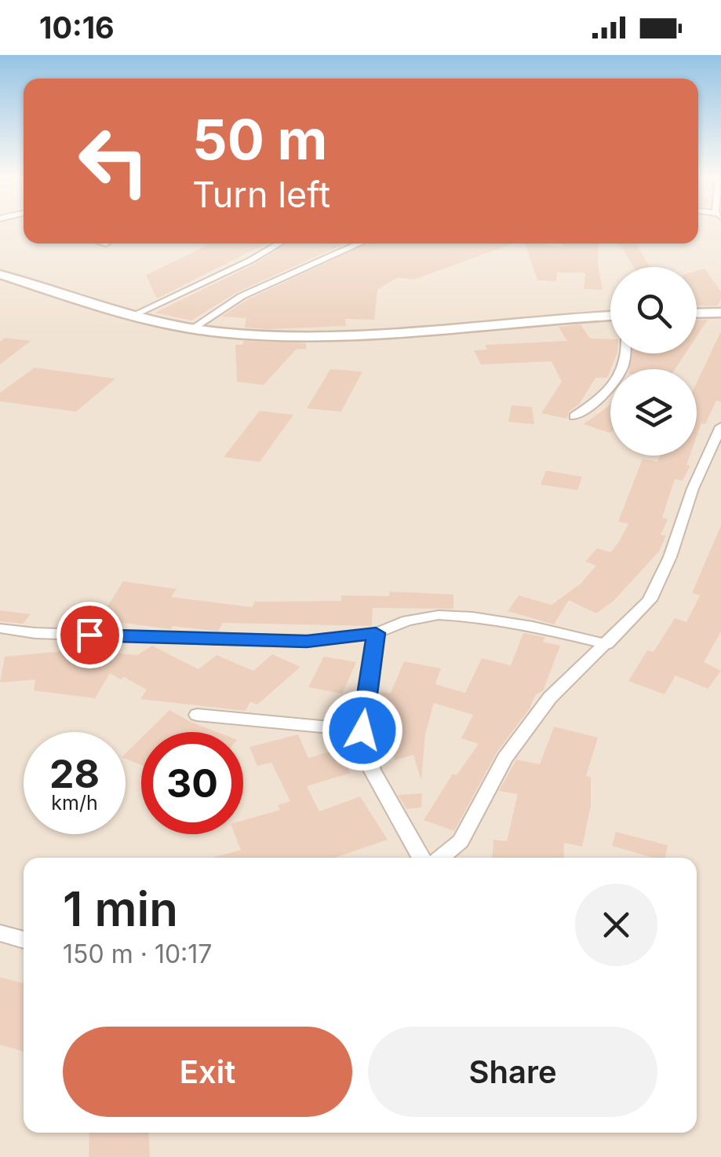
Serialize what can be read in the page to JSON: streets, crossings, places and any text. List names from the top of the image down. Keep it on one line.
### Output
{"page":{"status":"10:16","turn":["50 m","Turn left"],"speed":"28 km/h","limit":"30","heading":["1 min","150 m · 10:17"],"buttons":["Exit","Share"]}}
